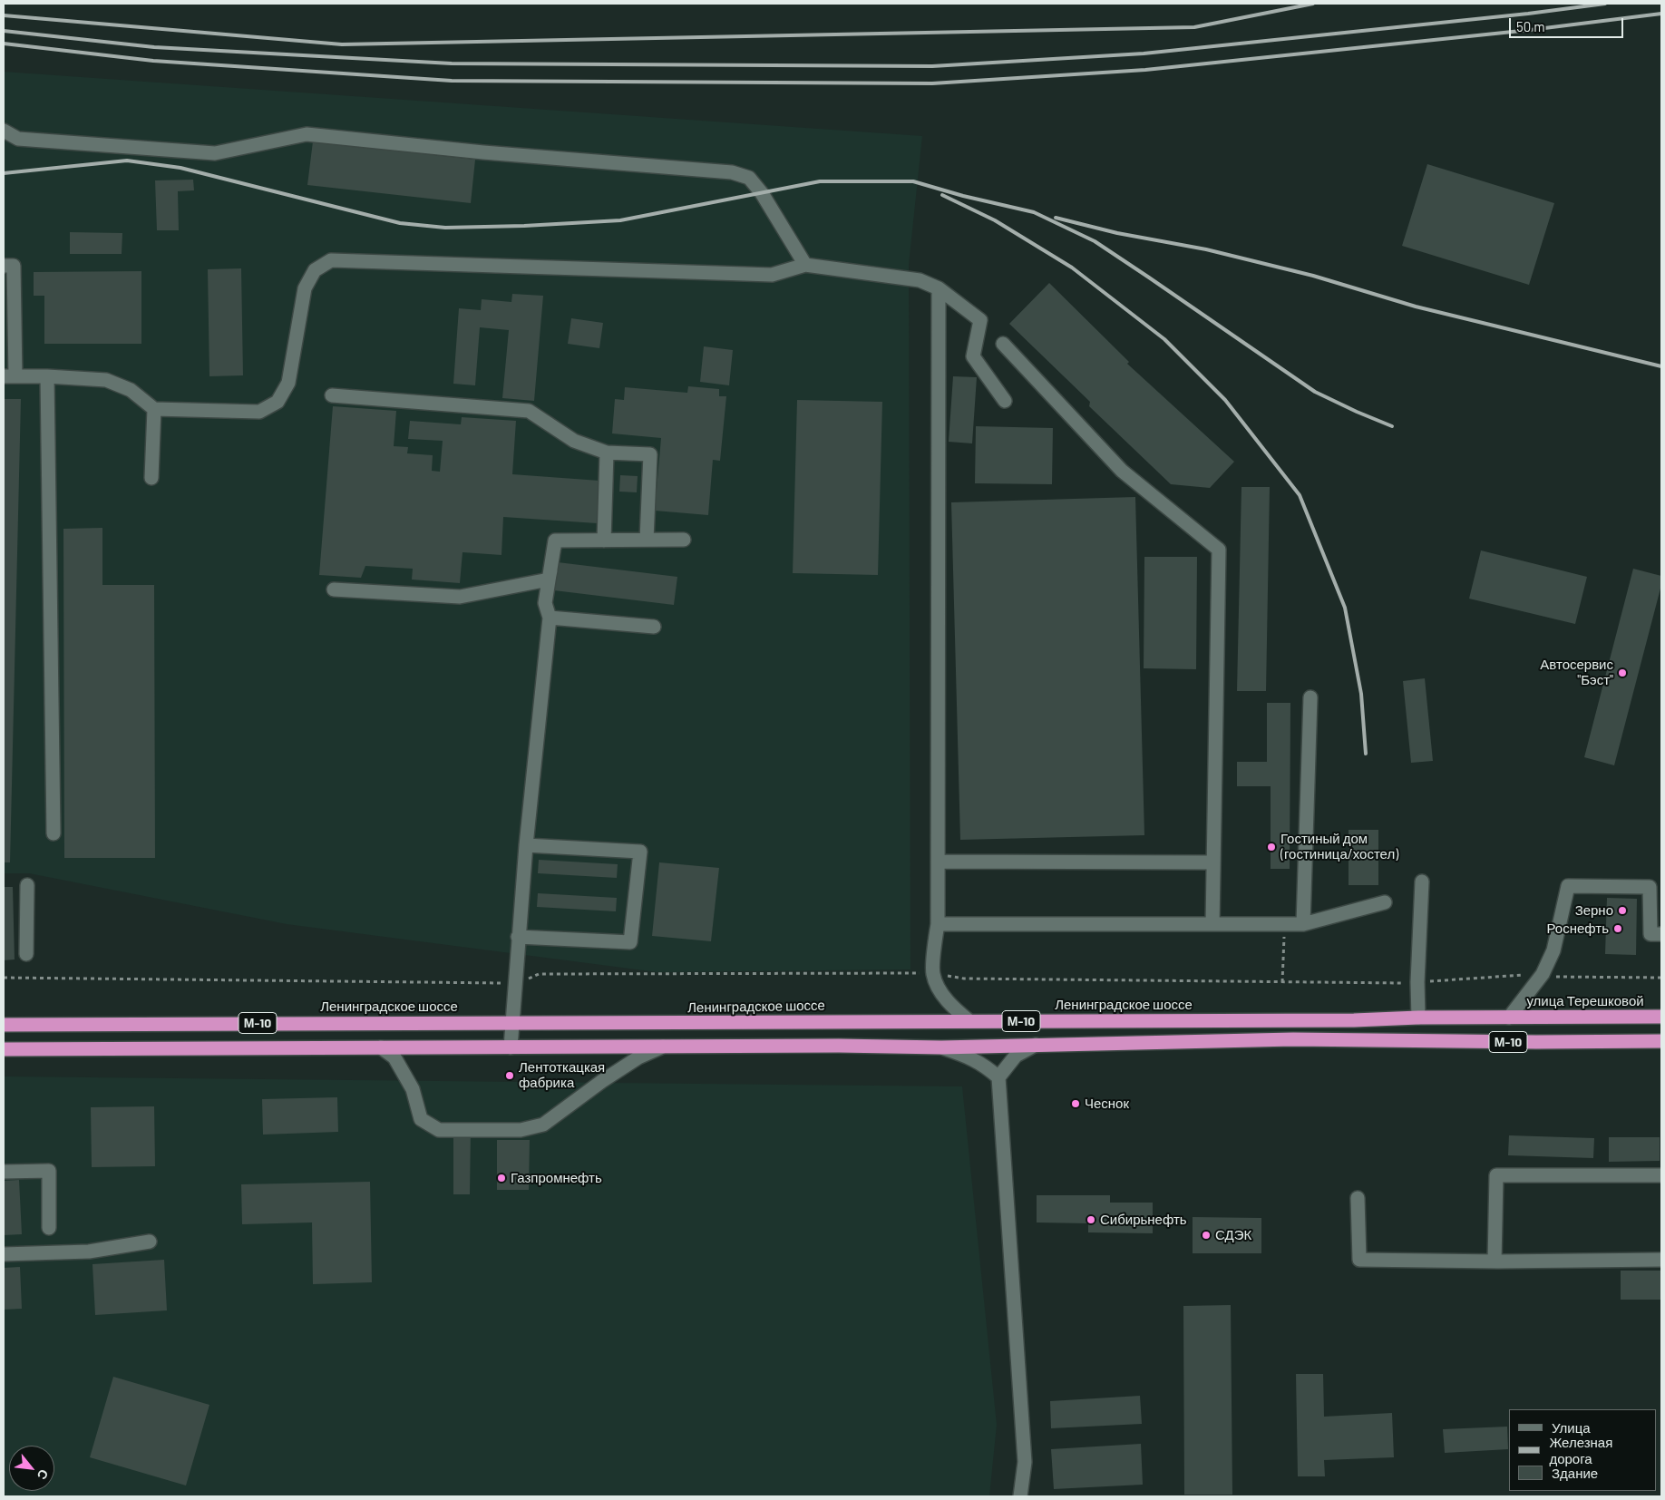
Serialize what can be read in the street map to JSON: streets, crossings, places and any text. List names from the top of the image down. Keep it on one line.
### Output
{"streets":{"highway":["улица Терешковой","Ленинградское шоссе","М-10"]},"crossings":[["улица Терешковой","Ленинградское шоссе"]],"places":["Автосервис \"Бэст\"","Гостиный дом (гостиница/хостел)","Зерно","Роснефть","Лентоткацкая фабрика","Чеснок","Газпромнефть","Сибирьнефть","СДЭК"],"legend":["Улица","Железная дорога","Здание"],"scale_bar":"50 m","north":"bottom right"}
